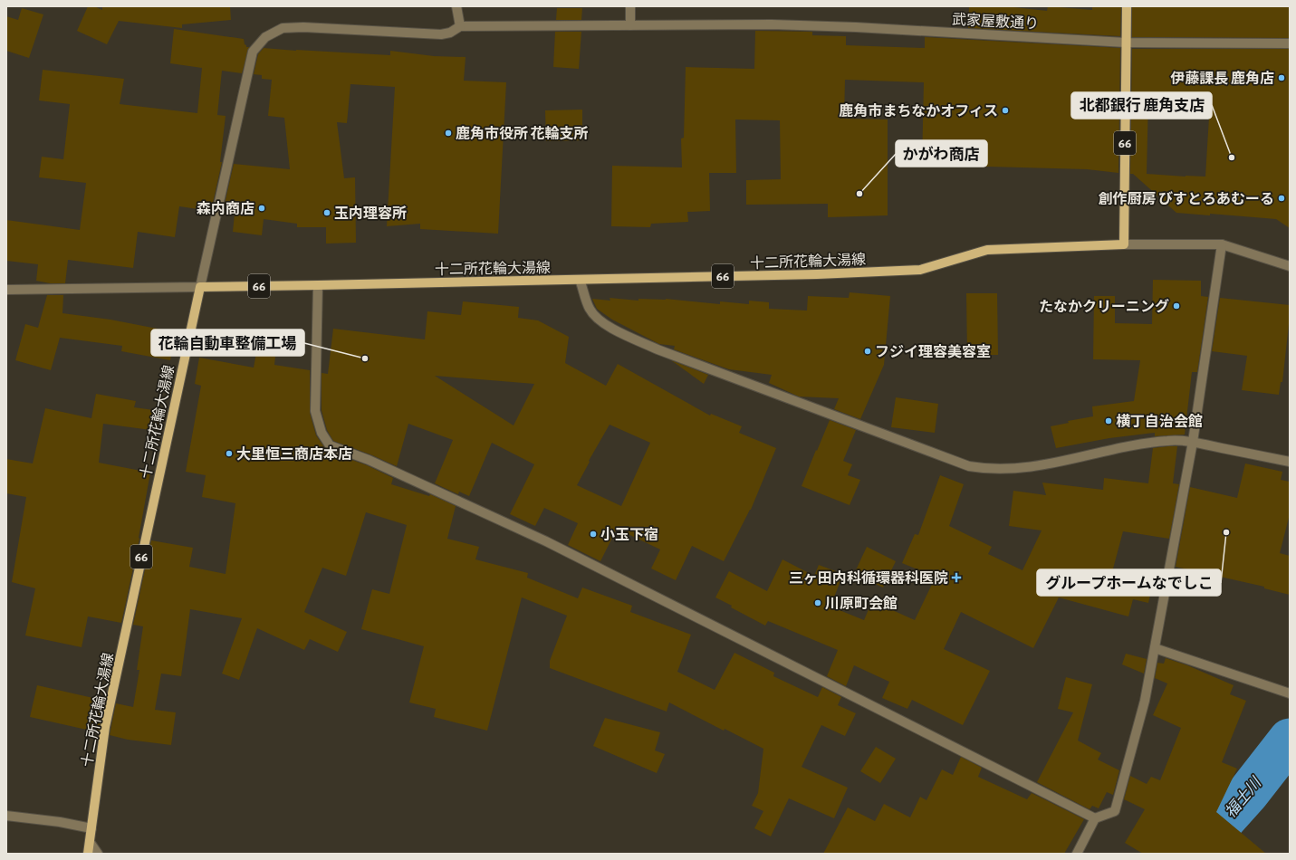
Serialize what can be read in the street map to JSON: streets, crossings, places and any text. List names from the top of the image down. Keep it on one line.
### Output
{"streets":{"main road":["66","十二所花輪大湯線"],"street":["武家屋敷通り"]},"crossings":[["武家屋敷通り","66"],["66","十二所花輪大湯線"]],"water":["福士川"],"places":{"other":["伊藤課長 鹿角店","鹿角市まちなかオフィス","鹿角市役所 花輪支所","北都銀行 鹿角支店","かがわ商店","創作厨房 びすとろあむーる","森内商店","玉内理容所","たなかクリーニング","フジイ理容美容室","花輪自動車整備工場","横丁自治会館","大里恒三商店本店","グループホームなでしこ","小玉下宿","川原町会館"],"health":["三ヶ田内科循環器科医院"]}}
